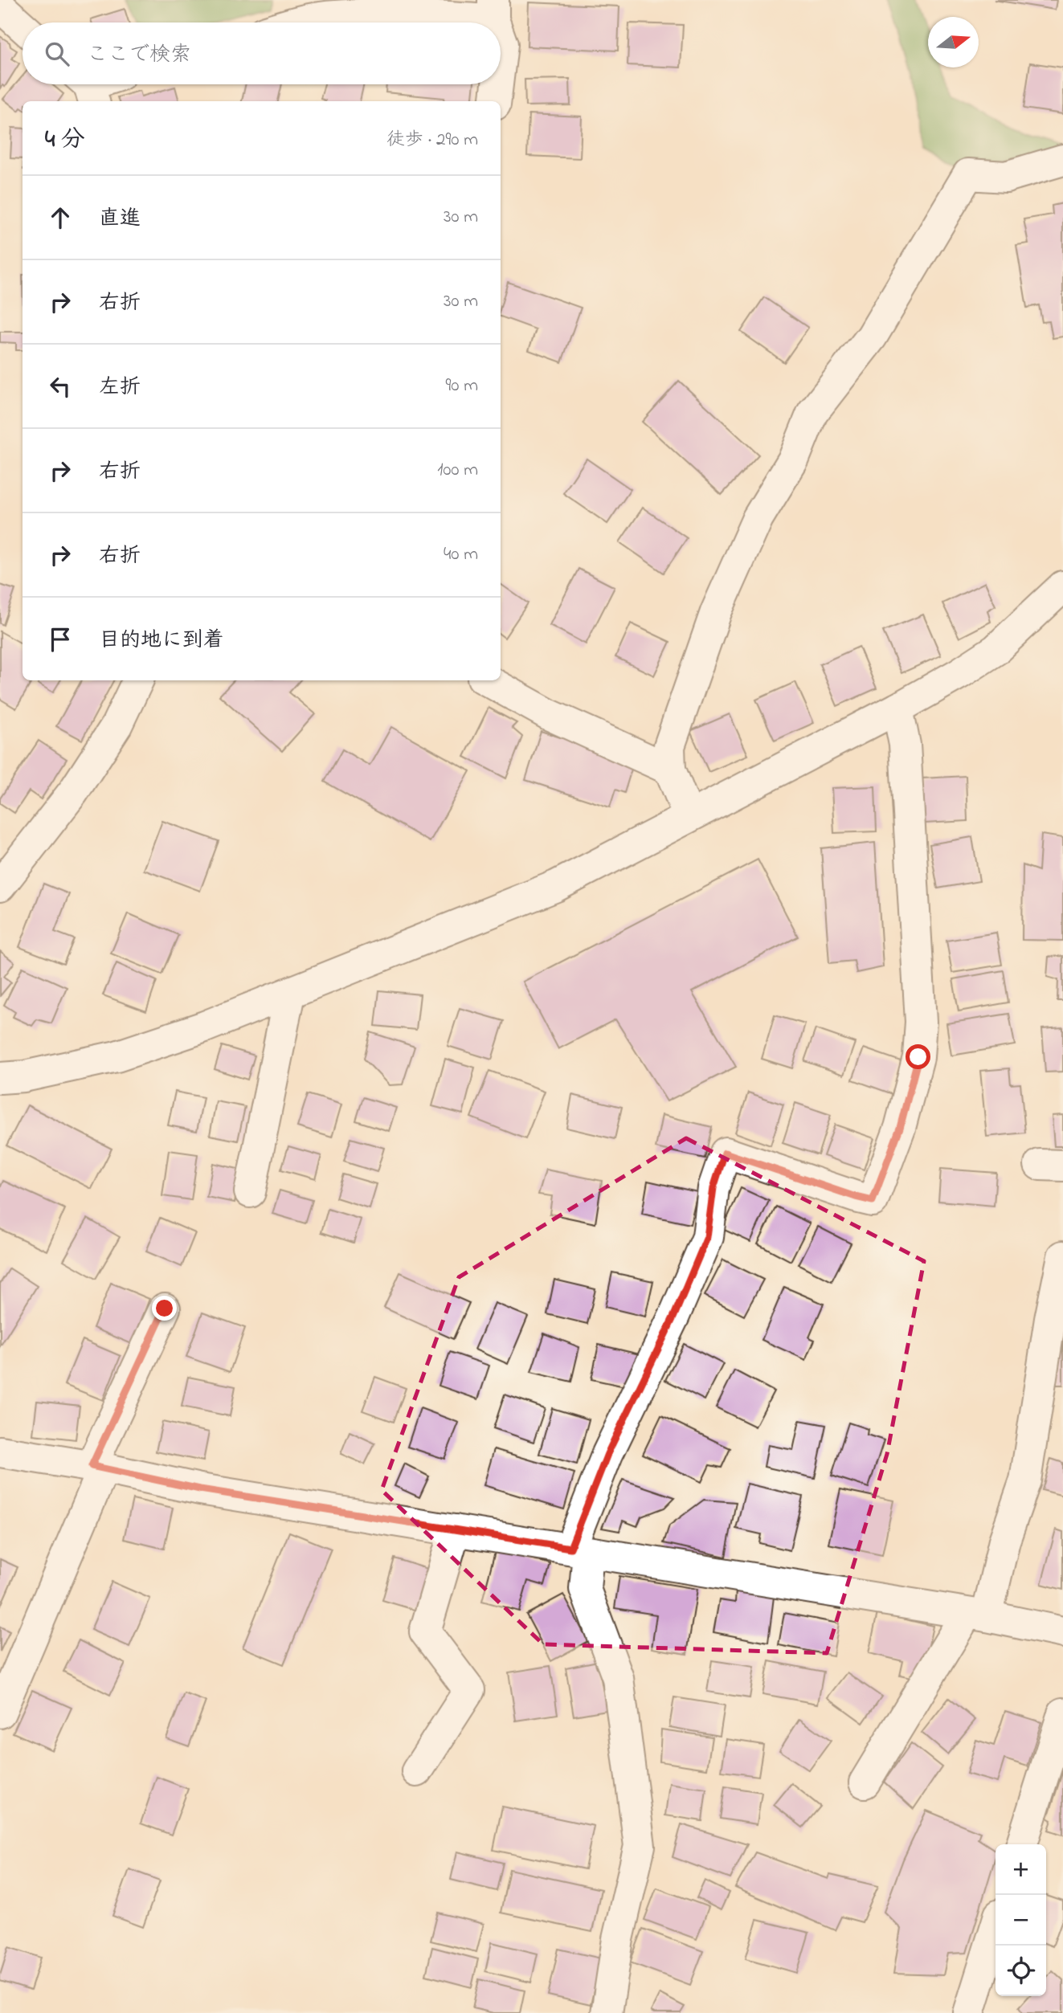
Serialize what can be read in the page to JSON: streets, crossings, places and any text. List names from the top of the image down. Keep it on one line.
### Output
{"north":"right","page":{"search":"ここで検索","heading":["4 分","徒歩 · 290 m"],"list":[["直進","30 m"],["右折","30 m"],["左折","90 m"],["右折","100 m"],["右折","40 m"],"目的地に到着"],"map_buttons":["+","−"]}}
